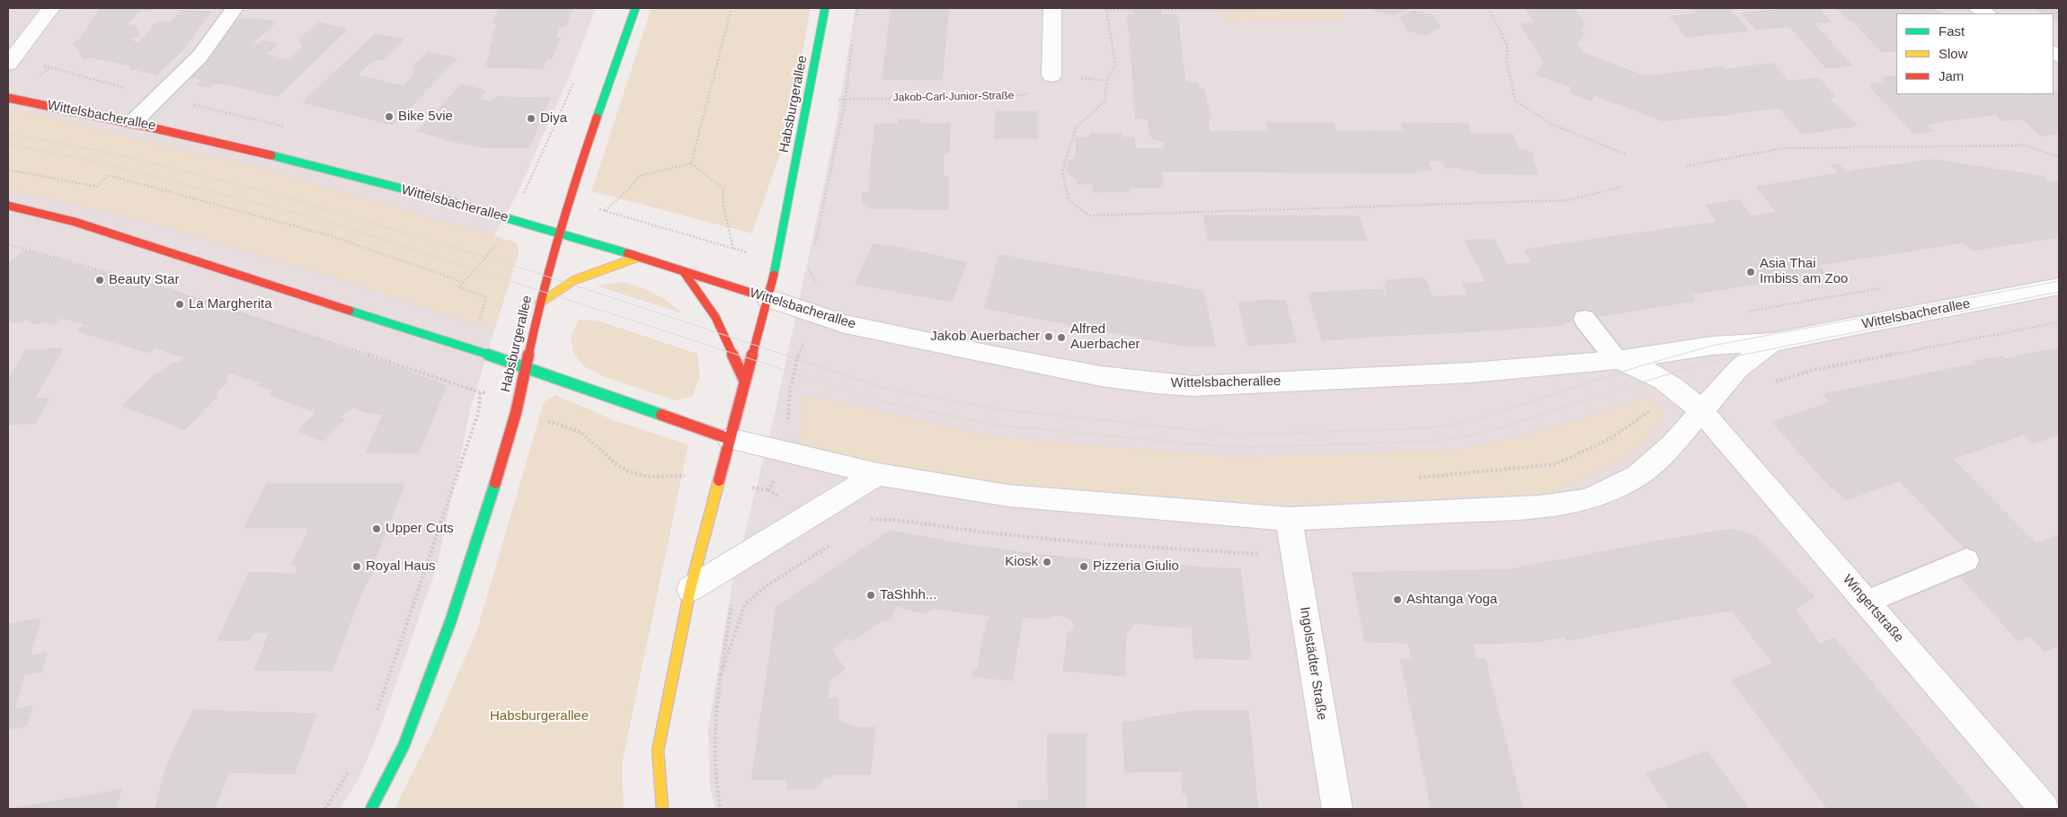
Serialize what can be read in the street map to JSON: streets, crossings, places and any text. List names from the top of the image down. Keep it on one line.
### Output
{"streets":{"main road":["Habsburgerallee","Wittelsbacherallee"],"street":["Wingertstraße","Ingolstädter Straße"],"path":["Jakob-Carl-Junior-Straße"]},"crossings":[["Jakob-Carl-Junior-Straße","Habsburgerallee"],["Habsburgerallee","Wittelsbacherallee"],["Wittelsbacherallee","Wingertstraße"],["Wittelsbacherallee","Ingolstädter Straße"]],"parks":["Habsburgerallee"],"places":["Bike 5vie","Diya","Asia Thai Imbiss am Zoo","Beauty Star","La Margherita","Jakob Auerbacher","Alfred Auerbacher","Upper Cuts","Kiosk","Royal Haus","Pizzeria Giulio","TaShhh...","Ashtanga Yoga"],"legend":["Fast","Slow","Jam"]}
